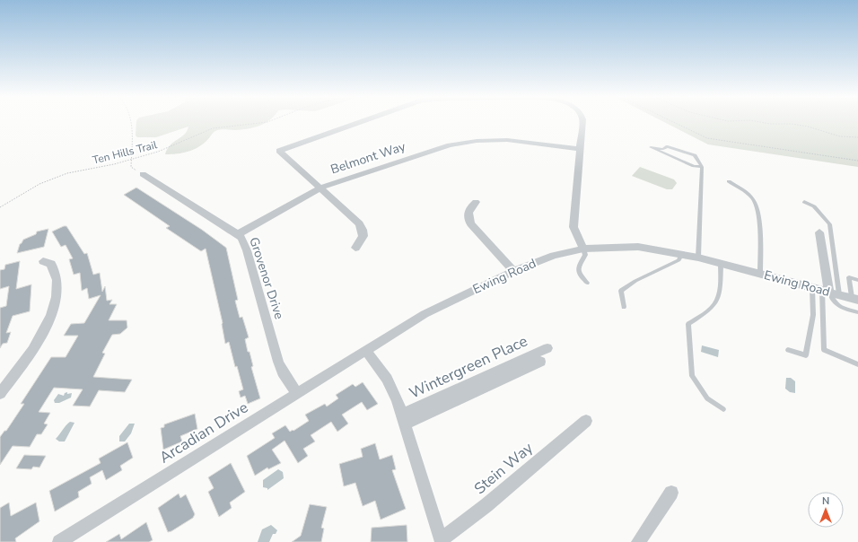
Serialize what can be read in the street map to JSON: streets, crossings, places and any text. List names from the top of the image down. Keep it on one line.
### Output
{"streets":{"street":["Belmont Way","Ewing Road","Grovenor Drive","Wintergreen Place","Arcadian Drive","Stein Way"],"path":["Ten Hills Trail"]},"crossings":[["Belmont Way","Grovenor Drive"],["Ewing Road","Arcadian Drive"],["Grovenor Drive","Arcadian Drive"]],"north":"top"}
